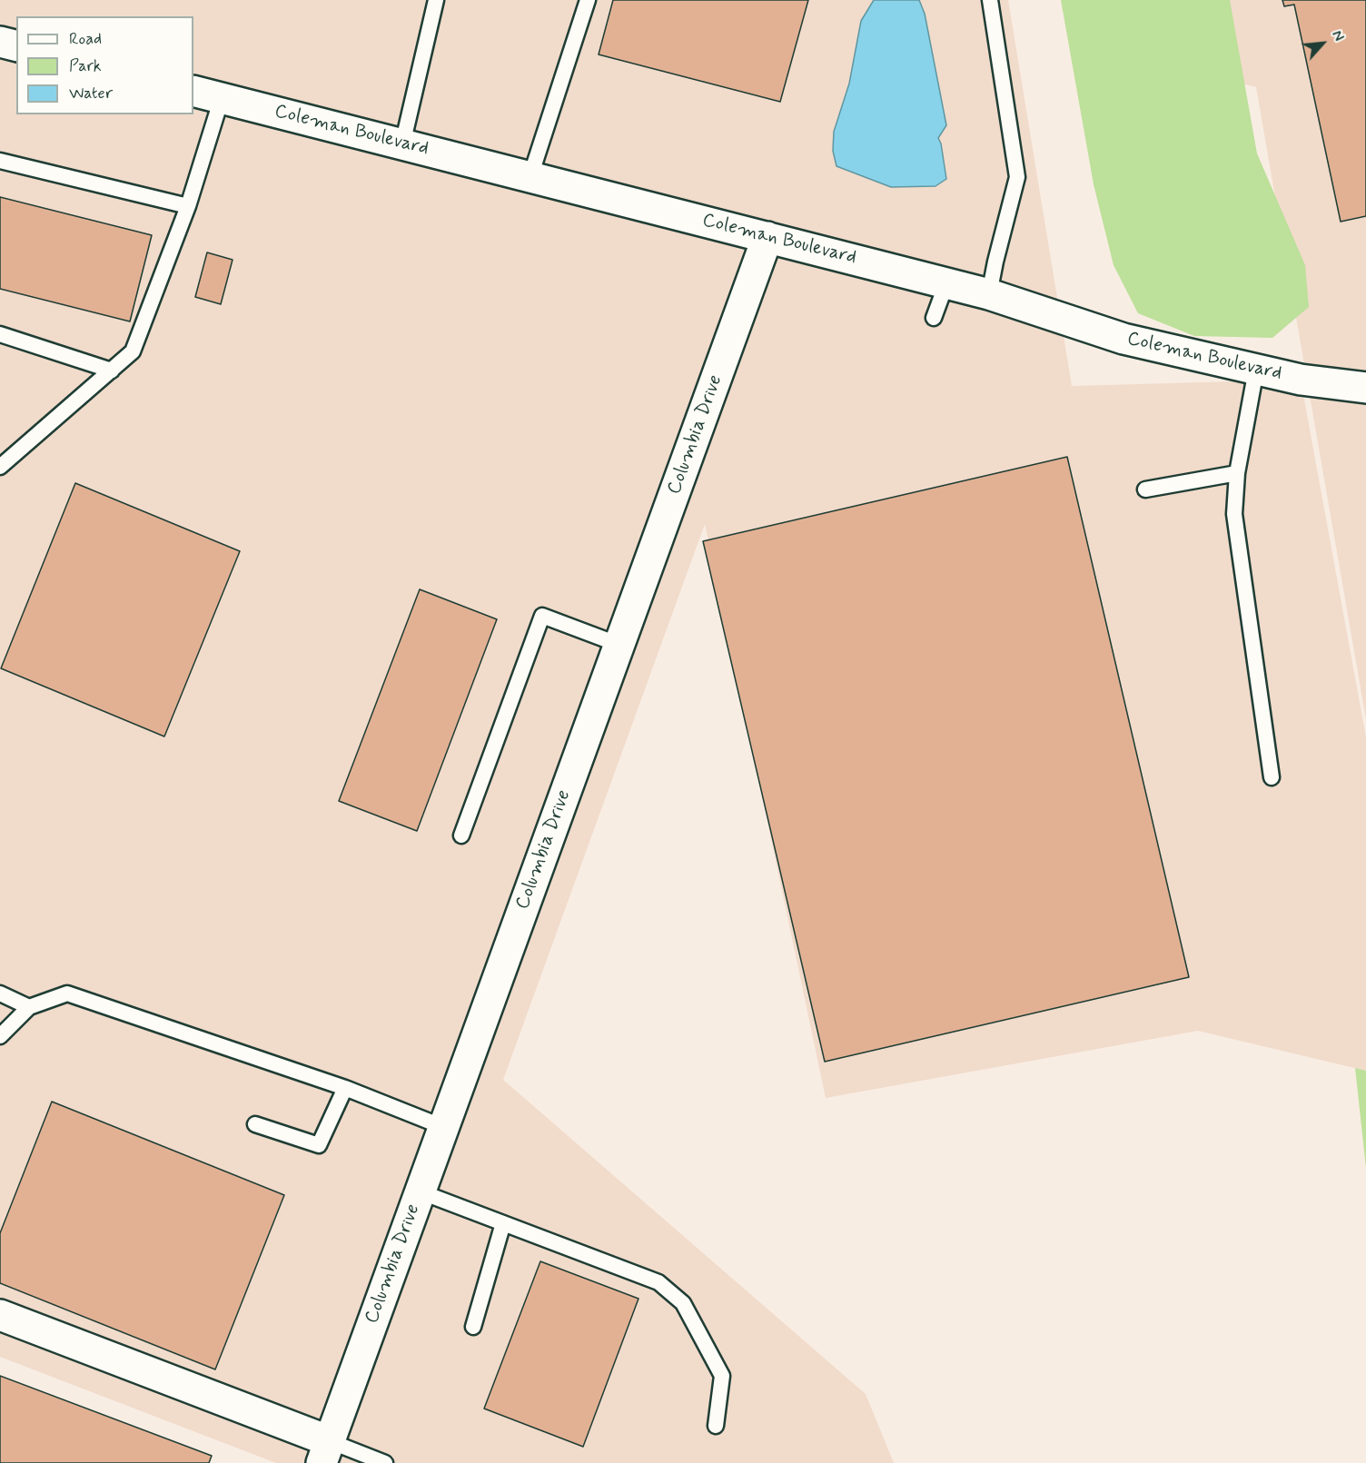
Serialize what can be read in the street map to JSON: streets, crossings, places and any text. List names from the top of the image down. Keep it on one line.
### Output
{"streets":{"street":["Coleman Boulevard","Columbia Drive"]},"crossings":[["Coleman Boulevard","Columbia Drive"]],"legend":["Road","Park","Water"],"north":"top right"}
